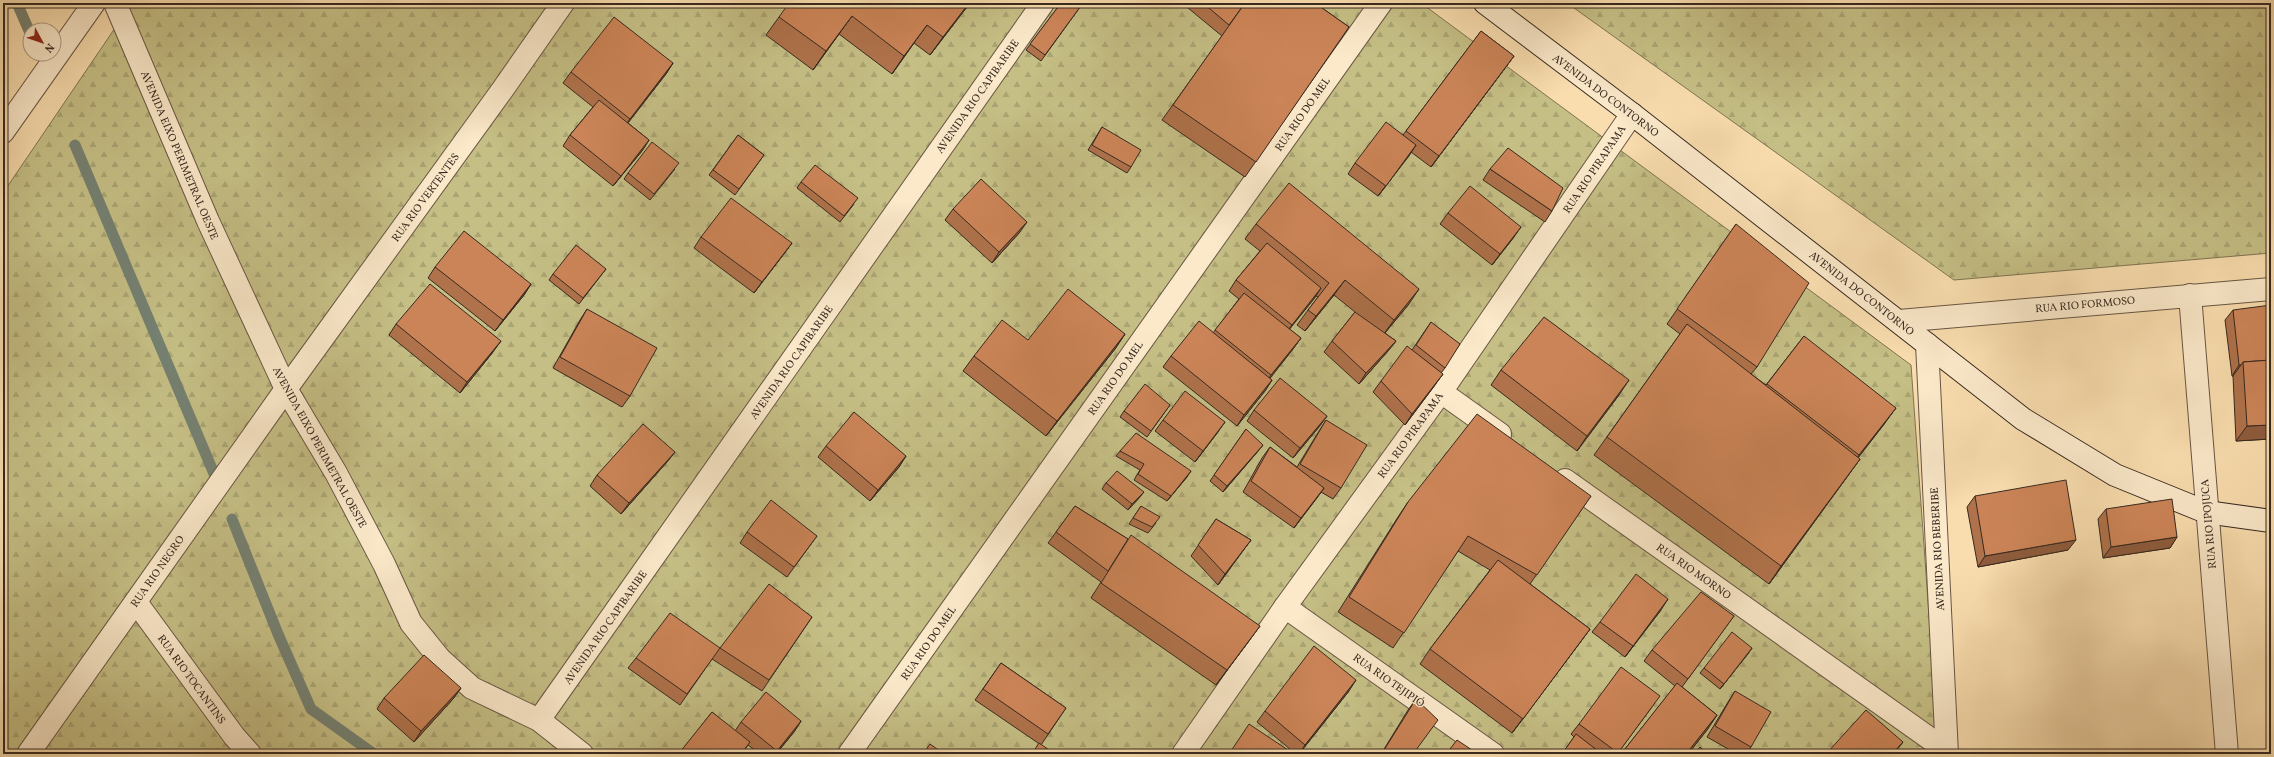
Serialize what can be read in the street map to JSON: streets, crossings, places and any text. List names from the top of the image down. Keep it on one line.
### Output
{"streets":{"street":["AVENIDA DO CONTORNO","AVENIDA RIO CAPIBARIBE","RUA RIO DO MEL","AVENIDA EIXO PERIMETRAL OESTE","RUA RIO PIRAPAMA","RUA RIO VERTENTES","RUA RIO FORMOSO","RUA RIO IPOJUCA","AVENIDA RIO BEBERIBE","RUA RIO NEGRO","RUA RIO MORNO","RUA RIO TOCANTINS","RUA RIO TEJIPIÓ"]},"crossings":[["AVENIDA DO CONTORNO","RUA RIO PIRAPAMA"],["AVENIDA DO CONTORNO","RUA RIO FORMOSO"],["AVENIDA DO CONTORNO","RUA RIO IPOJUCA"],["AVENIDA DO CONTORNO","AVENIDA RIO BEBERIBE"],["AVENIDA RIO CAPIBARIBE","AVENIDA EIXO PERIMETRAL OESTE"],["AVENIDA EIXO PERIMETRAL OESTE","RUA RIO VERTENTES"],["AVENIDA EIXO PERIMETRAL OESTE","RUA RIO NEGRO"],["RUA RIO PIRAPAMA","RUA RIO TEJIPIÓ"],["RUA RIO VERTENTES","RUA RIO NEGRO"],["RUA RIO FORMOSO","RUA RIO IPOJUCA"],["AVENIDA RIO BEBERIBE","RUA RIO MORNO"],["RUA RIO NEGRO","RUA RIO TOCANTINS"]],"north":"bottom right"}
